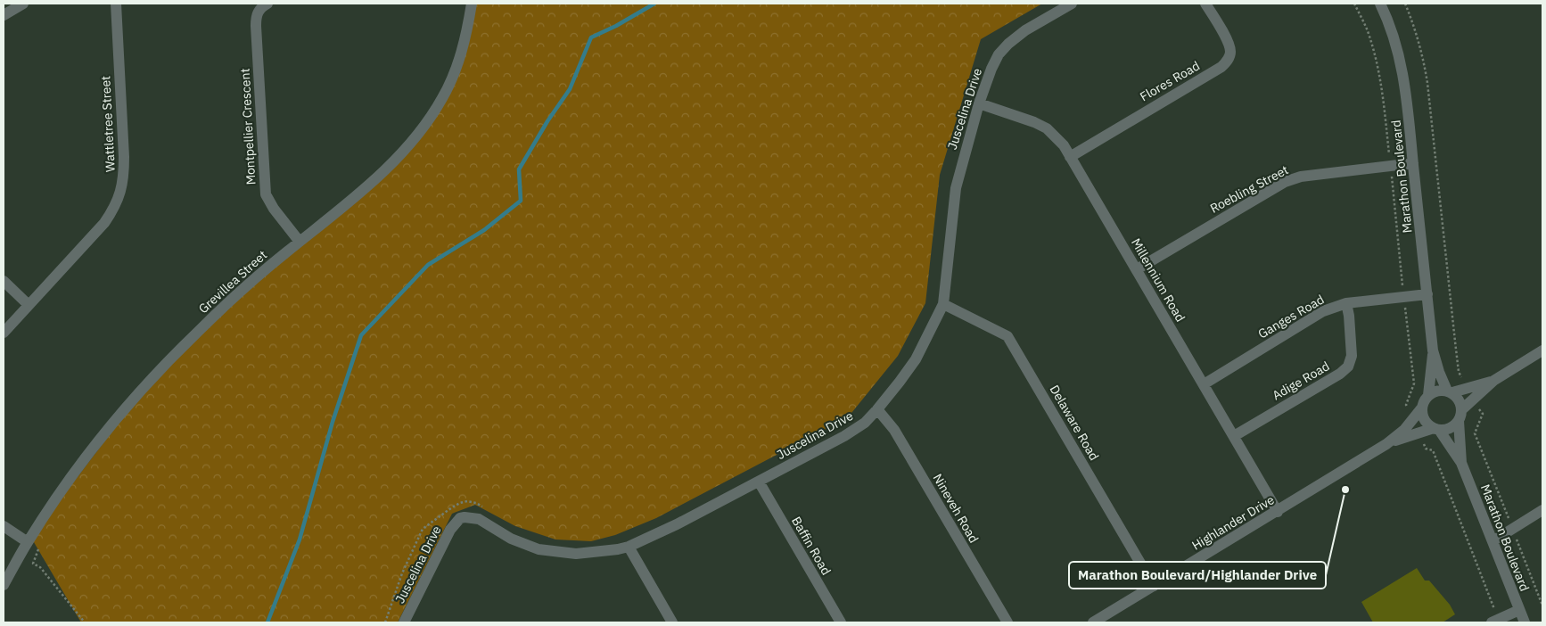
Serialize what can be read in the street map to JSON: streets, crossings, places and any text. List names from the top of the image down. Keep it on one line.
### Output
{"streets":{"street":["Flores Road","Juscelina Drive","Wattletree Street","Montpellier Crescent","Marathon Boulevard","Roebling Street","Millennium Road","Grevillea Street","Ganges Road","Adige Road","Delaware Road","Nineveh Road","Highlander Drive","Baffin Road"]},"crossings":[["Flores Road","Millennium Road"],["Juscelina Drive","Millennium Road"],["Juscelina Drive","Delaware Road"],["Juscelina Drive","Nineveh Road"],["Juscelina Drive","Baffin Road"],["Montpellier Crescent","Grevillea Street"],["Marathon Boulevard","Roebling Street"],["Marathon Boulevard","Ganges Road"],["Marathon Boulevard","Highlander Drive"],["Roebling Street","Millennium Road"],["Millennium Road","Ganges Road"],["Millennium Road","Adige Road"],["Millennium Road","Highlander Drive"],["Ganges Road","Adige Road"],["Delaware Road","Highlander Drive"]],"places":["Marathon Boulevard/Highlander Drive"]}
